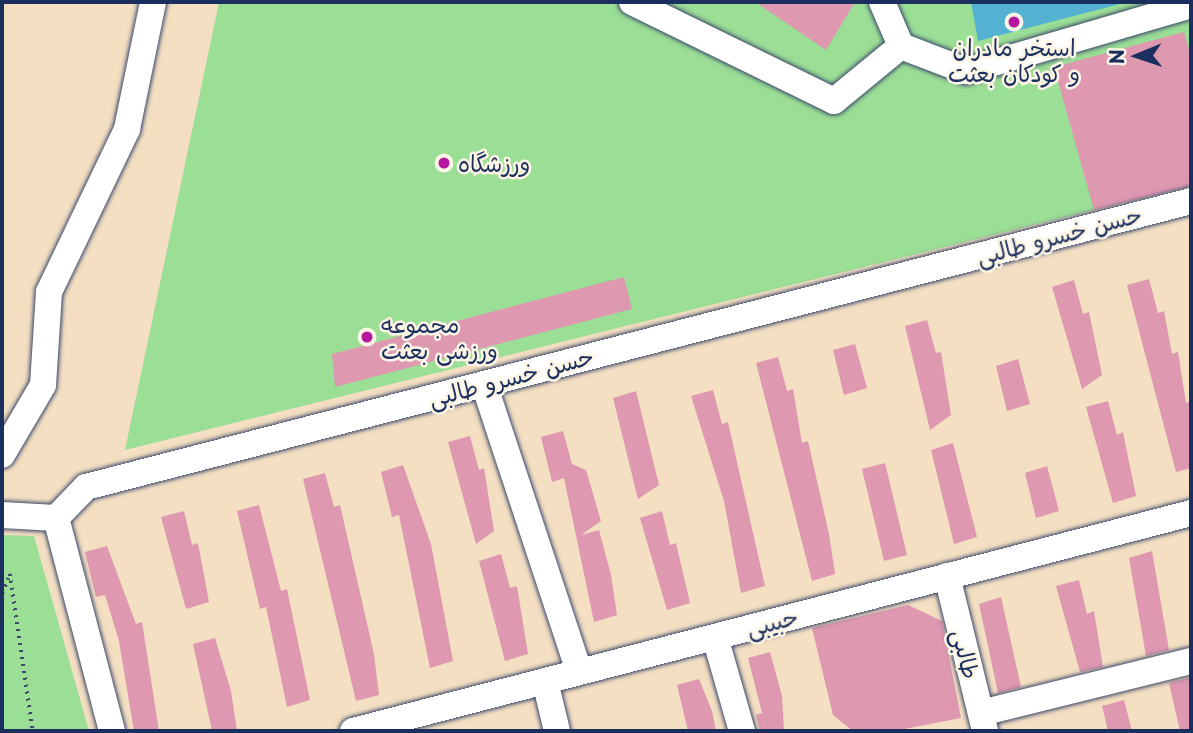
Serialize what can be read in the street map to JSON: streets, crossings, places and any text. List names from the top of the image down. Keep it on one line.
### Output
{"streets":{"street":["حسن خسرو طالبی","حبیبی","طالبی"]},"crossings":[["حبیبی","طالبی"]],"places":["استخر مادران و کودکان بعثت","ورزشگاه","مجموعه ورزشی بعثت"],"north":"left"}
